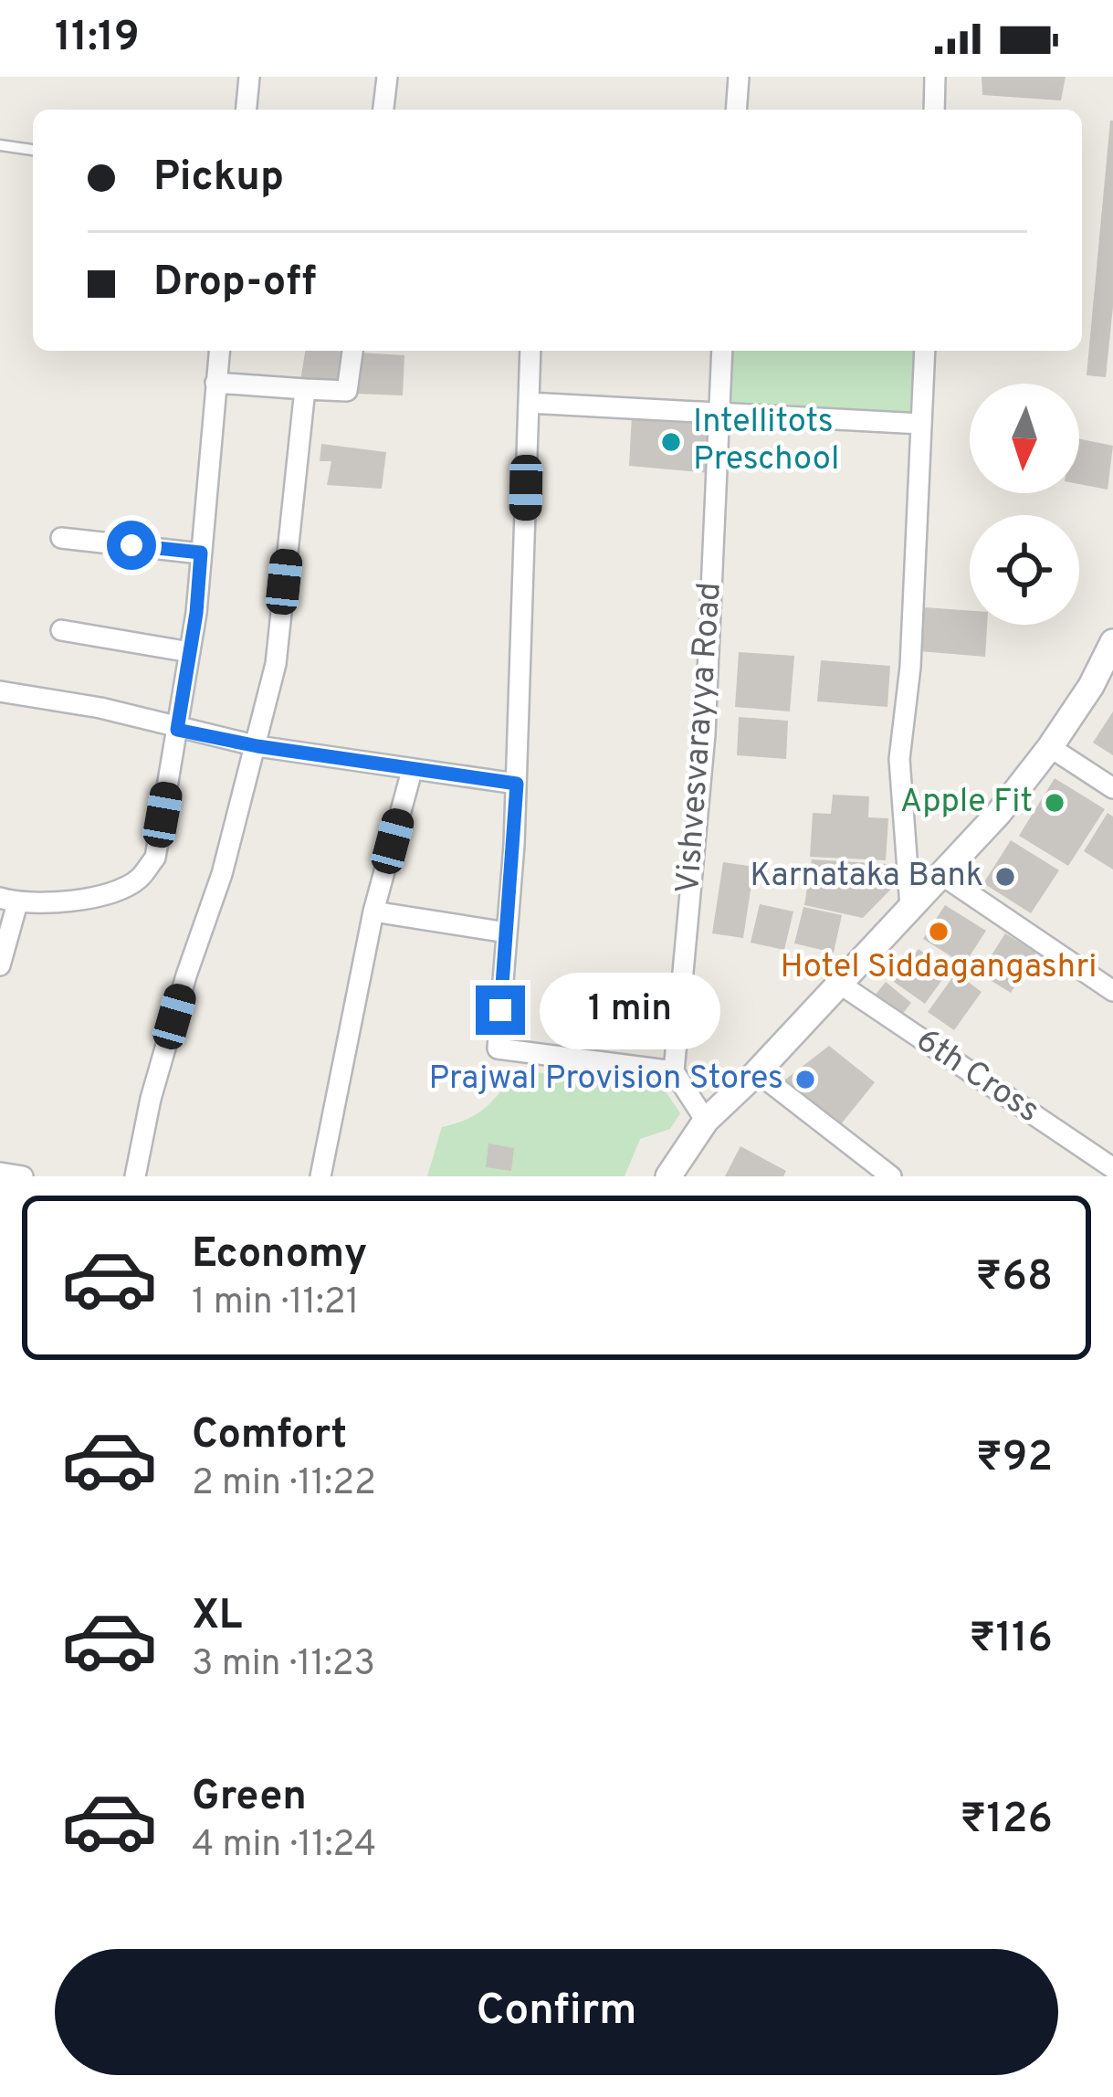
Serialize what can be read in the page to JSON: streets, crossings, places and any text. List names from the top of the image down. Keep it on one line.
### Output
{"streets":{"street":["Vishvesvarayya Road","6th Cross"]},"places":["Intellitots Preschool","Apple Fit","Karnataka Bank","Hotel Siddagangashri","Prajwal Provision Stores"],"north":"bottom","page":{"status":"11:19","banner":["Pickup","Drop-off"],"bubble":"1 min","list":[{"name":"Economy","note":"1 min · 11:21","value":"₹68"},{"name":"Comfort","note":"2 min · 11:22","value":"₹92"},{"name":"XL","note":"3 min · 11:23","value":"₹116"},{"name":"Green","note":"4 min · 11:24","value":"₹126"}],"buttons":"Confirm"}}
